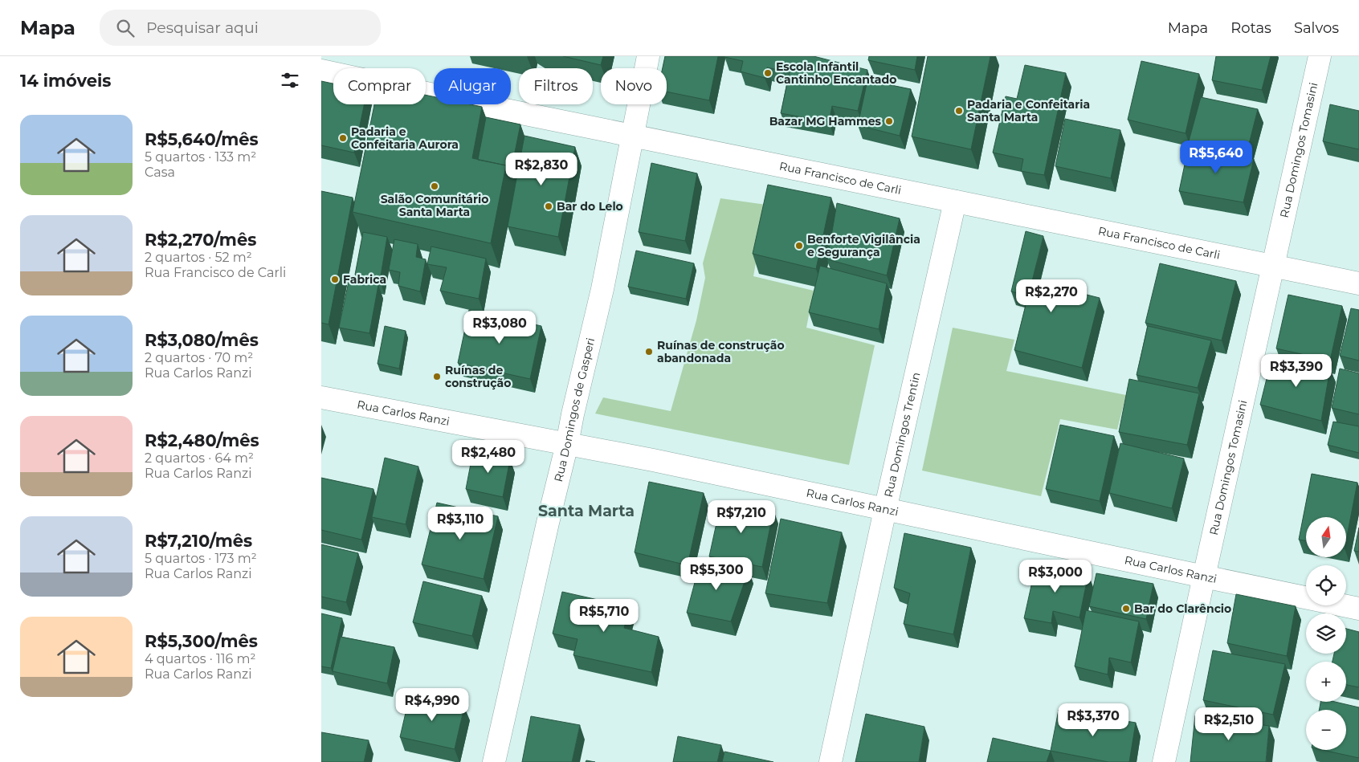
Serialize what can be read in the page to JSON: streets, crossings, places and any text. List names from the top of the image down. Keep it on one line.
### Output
{"streets":{"street":["Rua Domingos Tomasini","Rua Francisco de Carli","Rua Domingos de Gasperi","Rua Carlos Ranzi","Rua Domingos Trentin"]},"crossings":[["Rua Domingos Tomasini","Rua Francisco de Carli"],["Rua Domingos Tomasini","Rua Carlos Ranzi"],["Rua Francisco de Carli","Rua Domingos de Gasperi"],["Rua Francisco de Carli","Rua Domingos Trentin"],["Rua Domingos de Gasperi","Rua Carlos Ranzi"],["Rua Carlos Ranzi","Rua Domingos Trentin"]],"districts":["Santa Marta"],"places":["Escola Infantil Cantinho Encantado","Padaria e Confeitaria Santa Marta","Bazar MG Hammes","Padaria e Confeitaria Aurora","Salão Comunitário Santa Marta","Bar do Lelo","Benforte Vigilância e Segurança","Fabrica","Ruínas de construção abandonada","Ruínas de construção","Bar do Clarêncio"],"north":"top","page":{"header":"Mapa","search":"Pesquisar aqui","nav":["Mapa","Rotas","Salvos"],"heading":"14 imóveis","chip":["Comprar","Alugar","Filtros","Novo"],"list":[{"name":"R$5,640/mês","note":"5 quartos · 133 m² · Casa"},{"name":"R$2,270/mês","note":"2 quartos · 52 m² · Rua Francisco de Carli"},{"name":"R$3,080/mês","note":"2 quartos · 70 m² · Rua Carlos Ranzi"},{"name":"R$2,480/mês","note":"2 quartos · 64 m² · Rua Carlos Ranzi"},{"name":"R$7,210/mês","note":"5 quartos · 173 m² · Rua Carlos Ranzi"},{"name":"R$5,300/mês","note":"4 quartos · 116 m² · Rua Carlos Ranzi"}],"price":["R$5,640","R$2,830","R$2,270","R$3,080","R$3,390","R$2,480","R$7,210","R$3,110","R$5,300","R$3,000","R$5,710","R$4,990","R$3,370","R$2,510"],"map_buttons":["+","−"]}}
